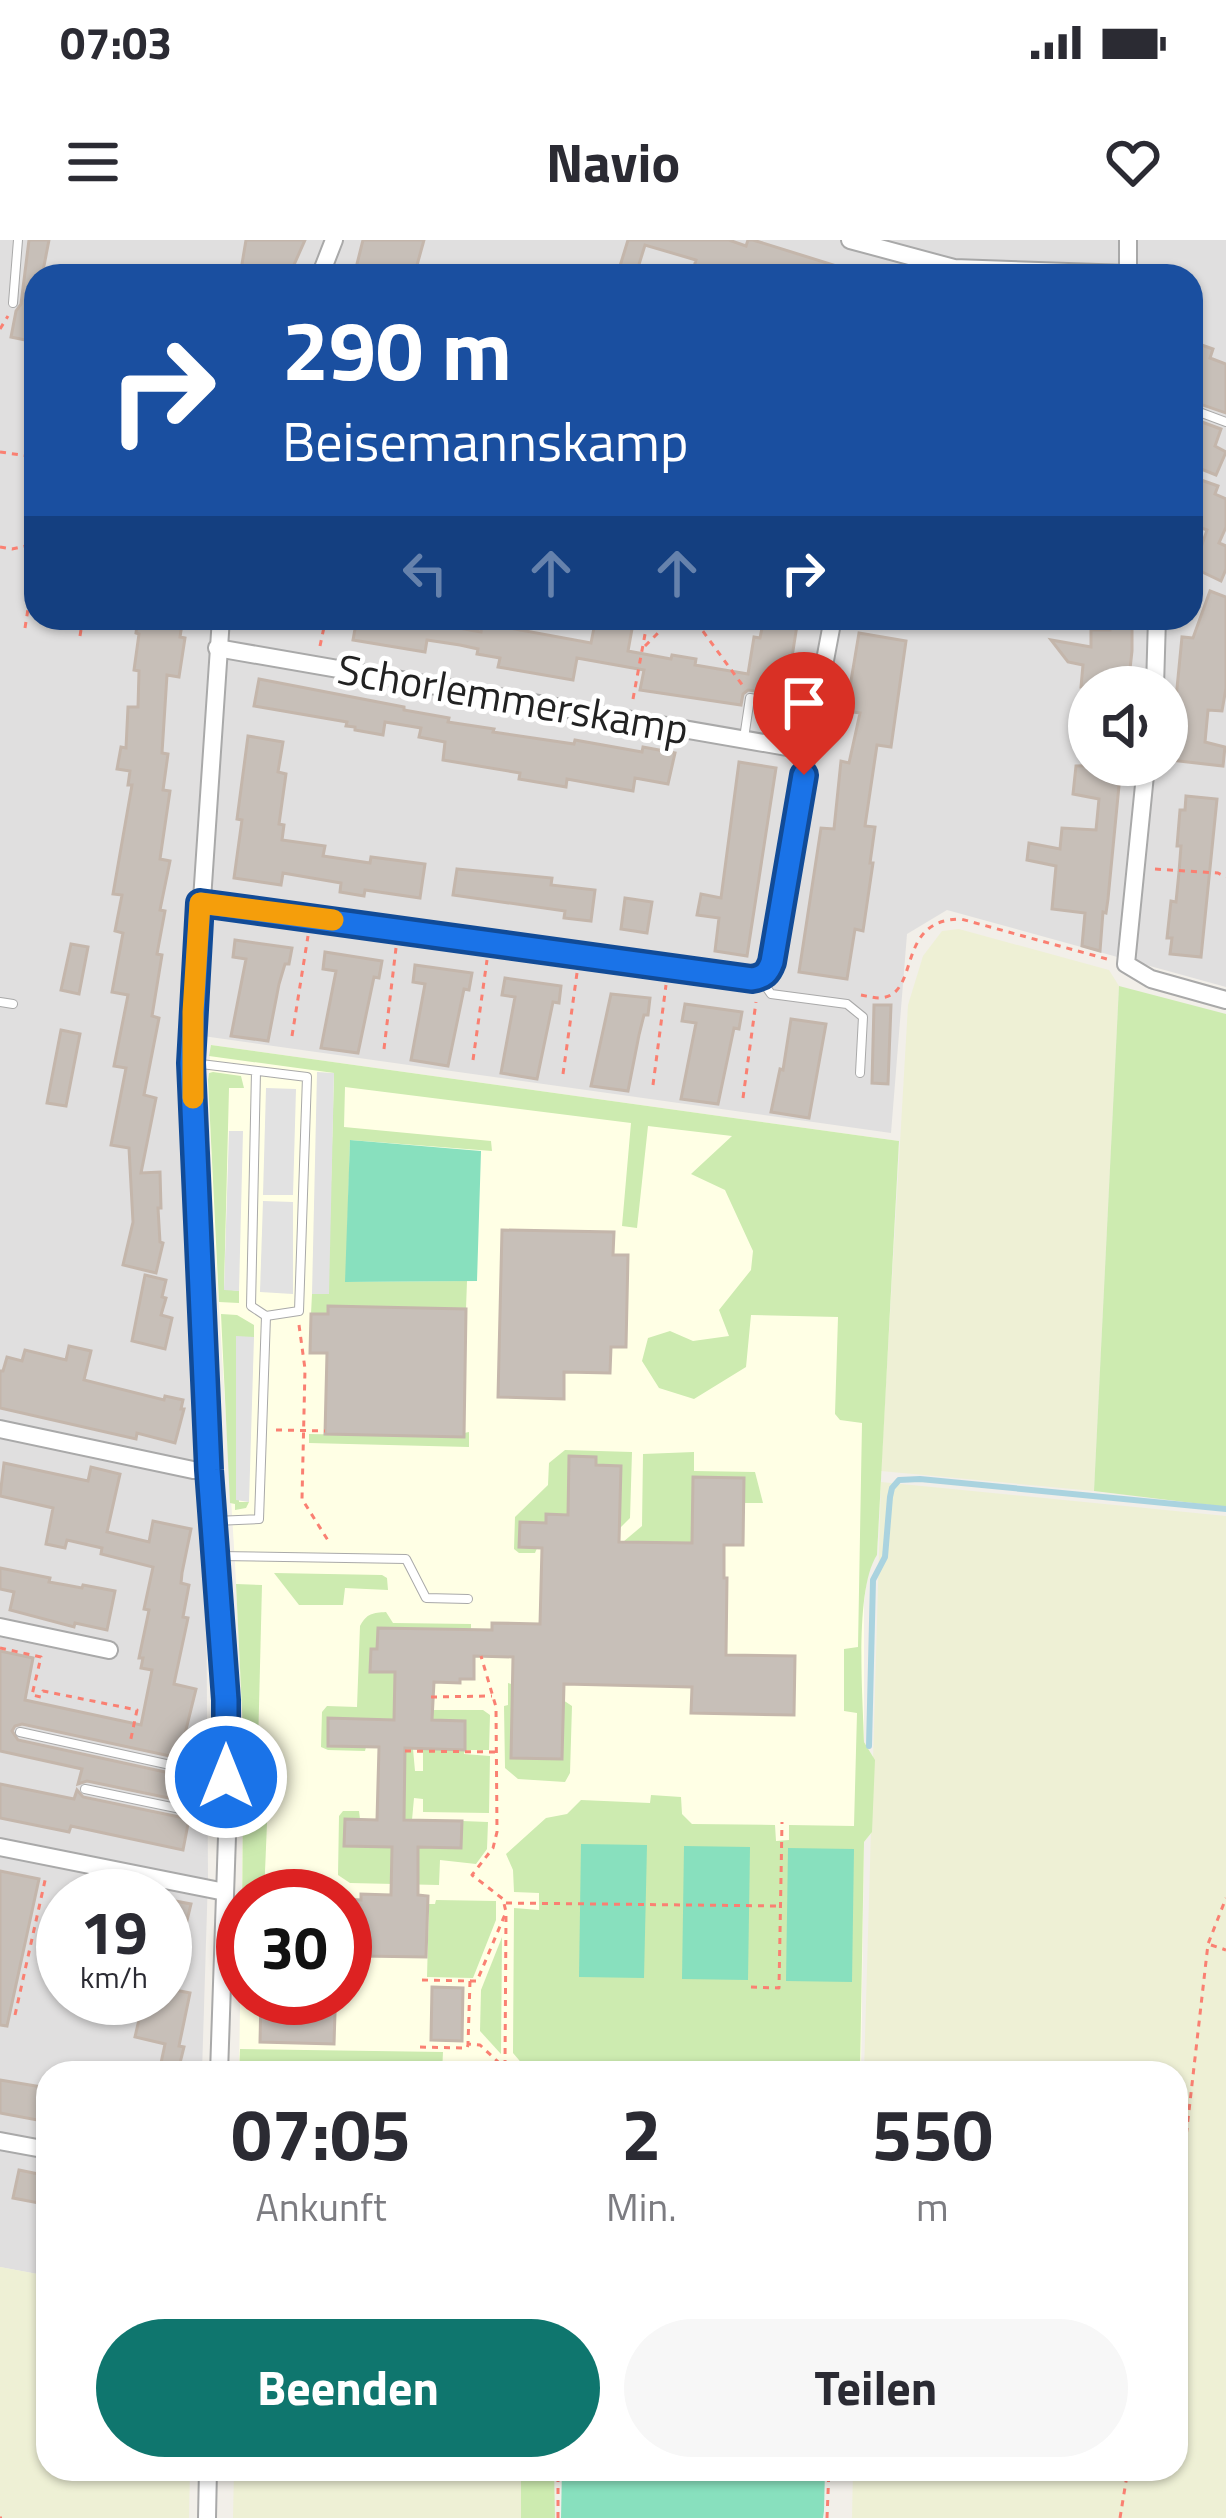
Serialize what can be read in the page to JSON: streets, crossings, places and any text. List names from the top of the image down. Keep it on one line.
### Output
{"streets":{"street":["Schorlemmerskamp"]},"page":{"status":"07:03","header":"Navio","turn":["290 m","Beisemannskamp"],"speed":"19 km/h","limit":"30","eta":["07:05","Ankunft","2","Min.","550","m"],"buttons":["Beenden","Teilen"]}}
